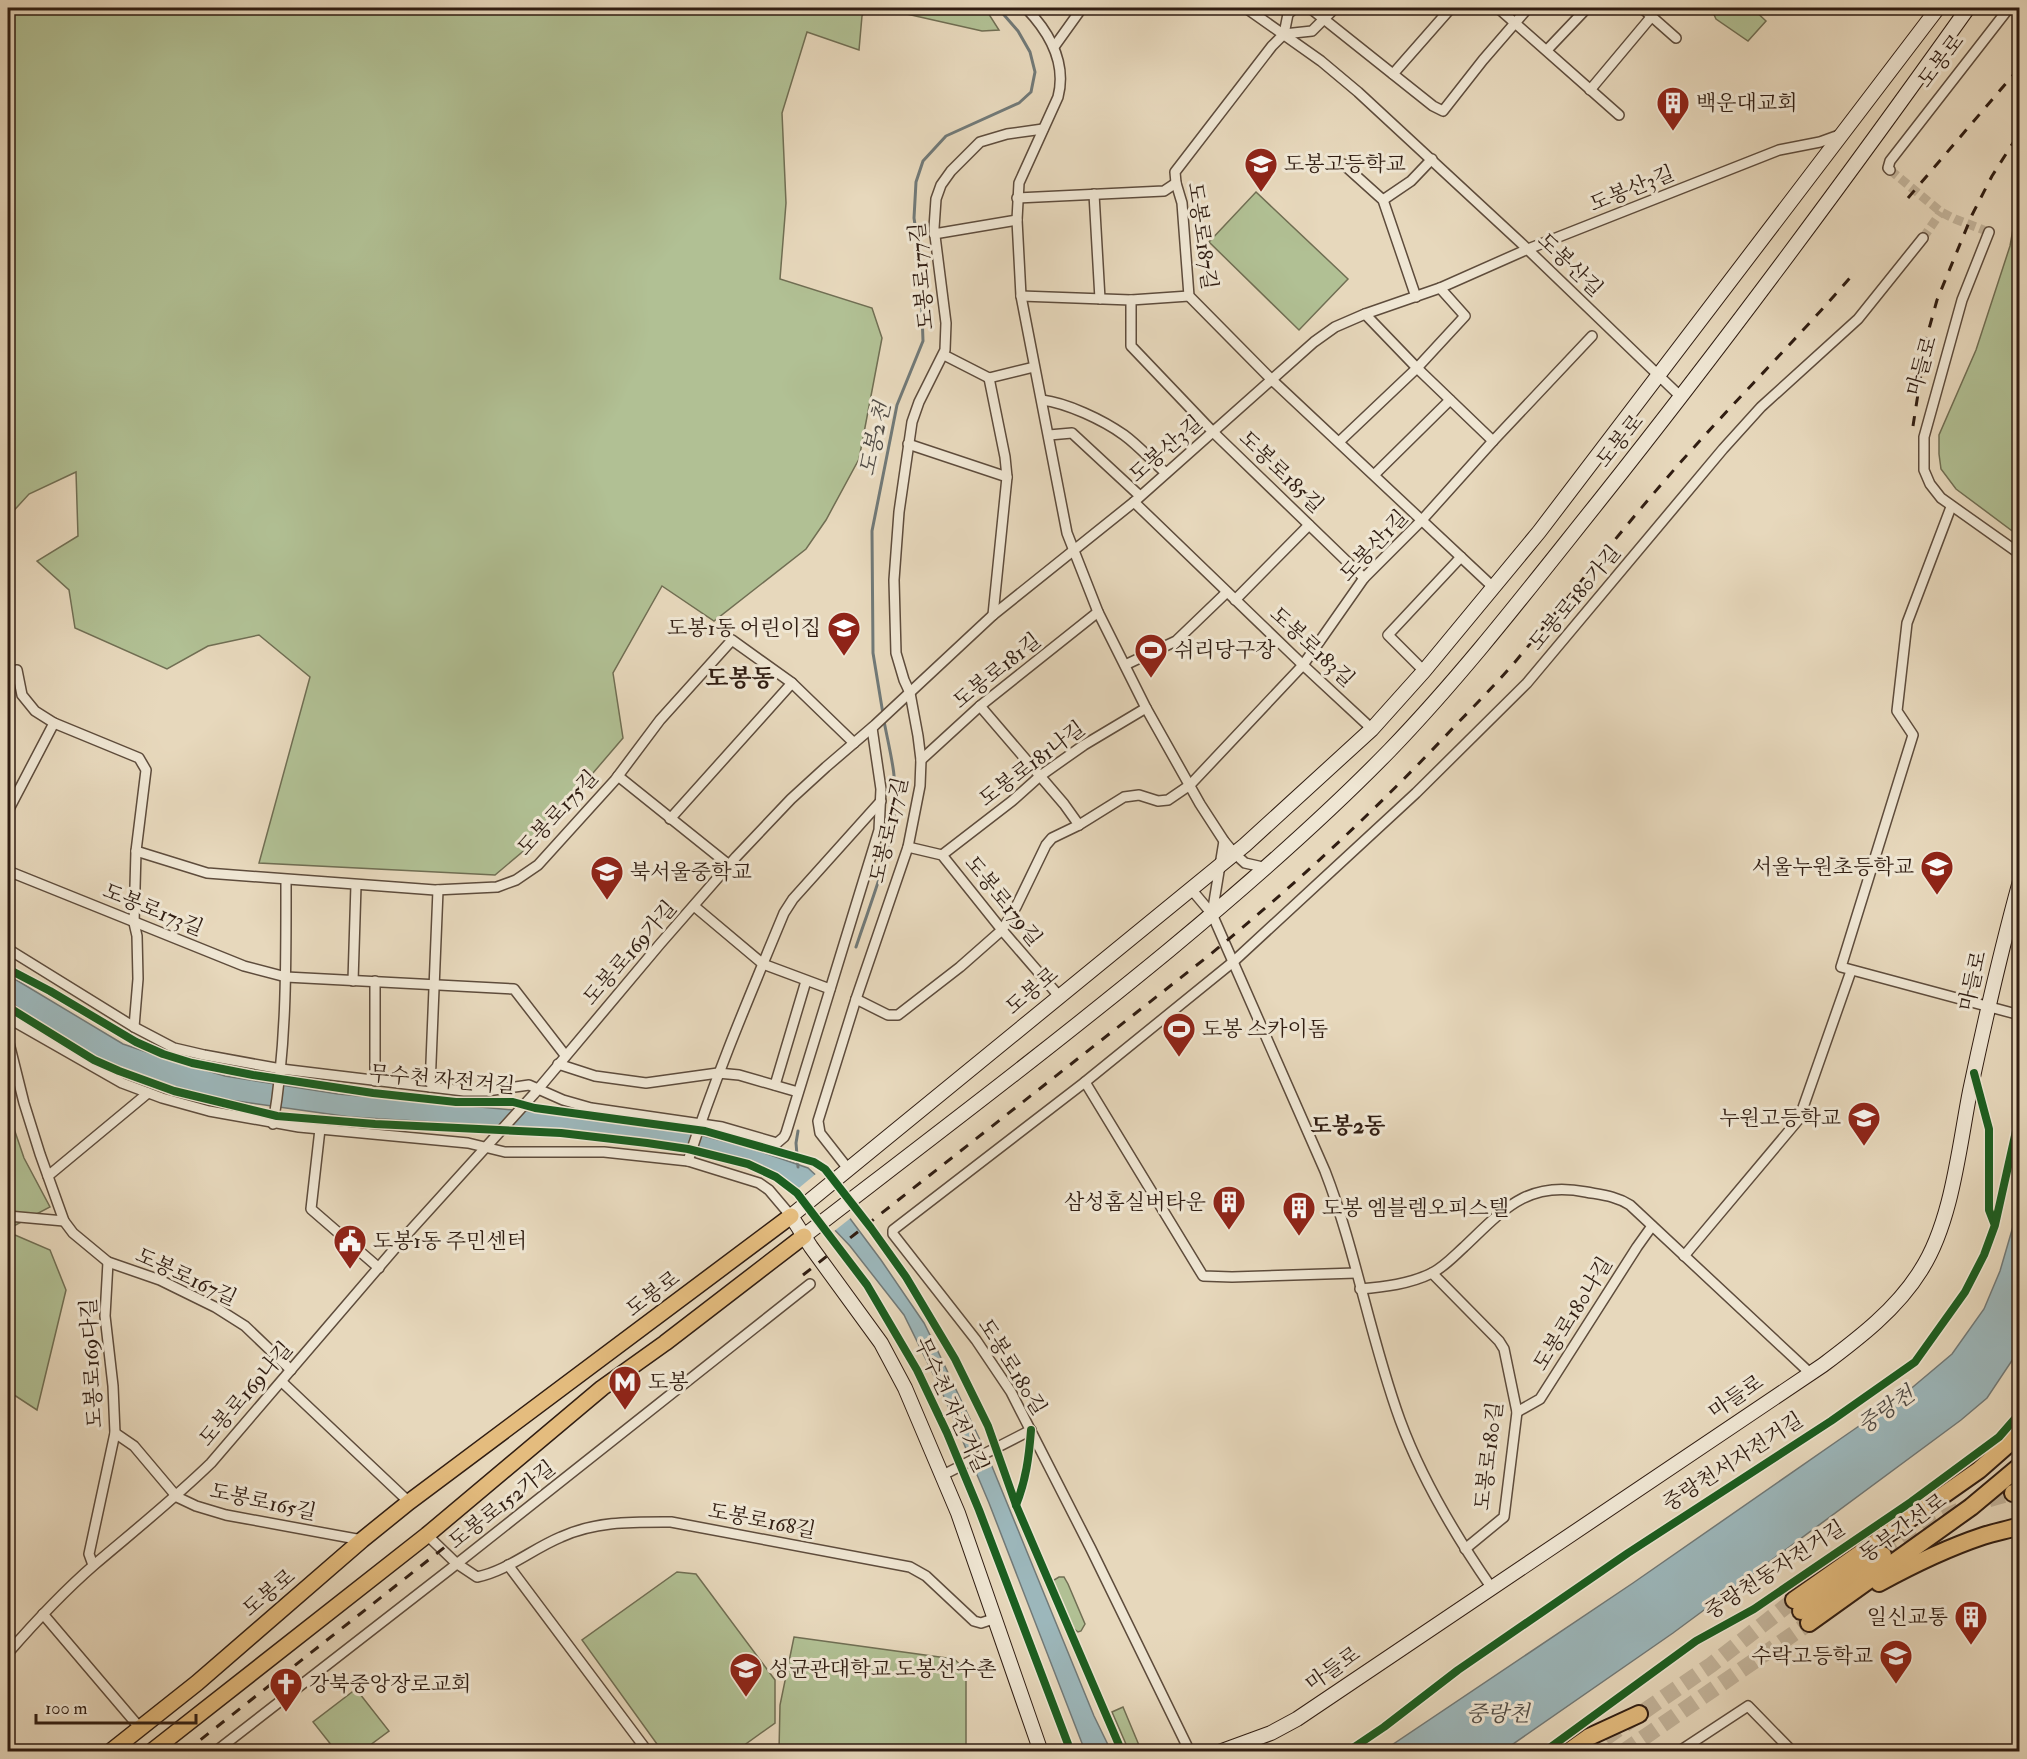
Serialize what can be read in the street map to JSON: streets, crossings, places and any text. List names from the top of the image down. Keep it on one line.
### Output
{"streets":{"highway":["동부간선로"],"main road":["도봉로","마들로"],"street":["도봉산3길","도봉로187길","도봉산길","도봉로177길","도봉로185길","도봉산1길","도봉로180가길","도봉로183길","도봉로181길","도봉로181나길","도봉로175길","도봉로179길","도봉로173길","도봉로169가길","도봉로167길","도봉로180나길","도봉로169다길","도봉로180길","도봉로169나길","도봉로165길","도봉로152가길","도봉로168길"],"cycle path":["무수천 자전거길","중랑천서자전거길","중랑천동자전거길"]},"crossings":[["도봉로","도봉산3길"],["도봉로","도봉로187길"],["도봉로","도봉산길"],["도봉로","도봉로177길"],["도봉로","도봉로183길"],["도봉로","도봉로179길"],["도봉로","도봉로180길"],["도봉로","도봉로165길"],["도봉로","도봉로168길"],["도봉산3길","도봉로187길"],["도봉산3길","도봉산길"],["도봉산3길","도봉로177길"],["도봉산3길","도봉로185길"],["도봉산3길","도봉로183길"],["도봉산3길","도봉로169가길"],["도봉로187길","도봉산길"],["도봉로187길","도봉산1길"],["도봉로177길","도봉로181길"],["도봉로177길","도봉로179길"],["도봉로177길","도봉로169가길"],["마들로","도봉로180길"],["도봉로185길","도봉산1길"],["도봉산1길","도봉로183길"],["도봉산1길","도봉로179길"],["도봉로180가길","도봉로180길"],["도봉로181나길","도봉로179길"],["도봉로175길","도봉로169가길"],["도봉로173길","도봉로169가길"],["도봉로169가길","도봉로169나길"],["도봉로167길","도봉로169다길"],["도봉로167길","도봉로169나길"],["도봉로180나길","도봉로180길"],["도봉로169다길","도봉로169나길"],["도봉로169다길","도봉로165길"],["도봉로169나길","도봉로165길"],["도봉로152가길","도봉로168길"]],"districts":["도봉동","도봉2동"],"water":["도봉2천","중랑천"],"places":{"building":["백운대교회","삼성홈실버타운","도봉 엠블렘오피스텔","일신교통"],"school or university":["도봉고등학교","도봉1동 어린이집","서울누원초등학교","북서울중학교","누원고등학교","수락고등학교","성균관대학교 도봉선수촌"],"sports":["쉬리당구장","도봉 스카이돔"],"public building":["도봉1동 주민센터"],"metro station":["도봉"],"church":["강북중앙장로교회"]},"scale_bar":"100 m"}
